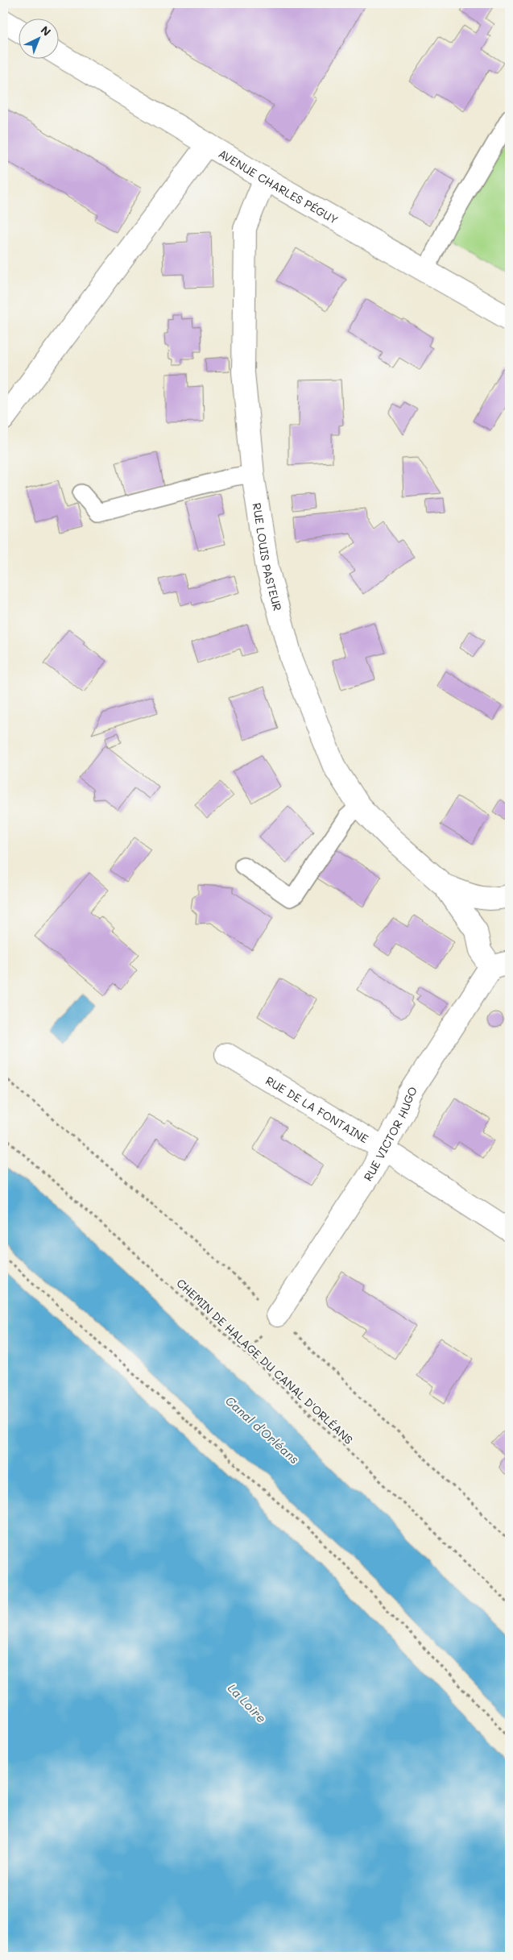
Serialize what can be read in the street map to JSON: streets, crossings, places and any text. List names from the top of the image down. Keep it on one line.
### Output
{"streets":{"street":["AVENUE CHARLES PÉGUY","RUE LOUIS PASTEUR","RUE DE LA FONTAINE","RUE VICTOR HUGO"],"path":["CHEMIN DE HALAGE DU CANAL D'ORLÉANS"]},"crossings":[["AVENUE CHARLES PÉGUY","RUE LOUIS PASTEUR"],["RUE LOUIS PASTEUR","RUE VICTOR HUGO"],["RUE DE LA FONTAINE","RUE VICTOR HUGO"]],"water":["Canal d'Orléans","La Loire"],"north":"top right"}
